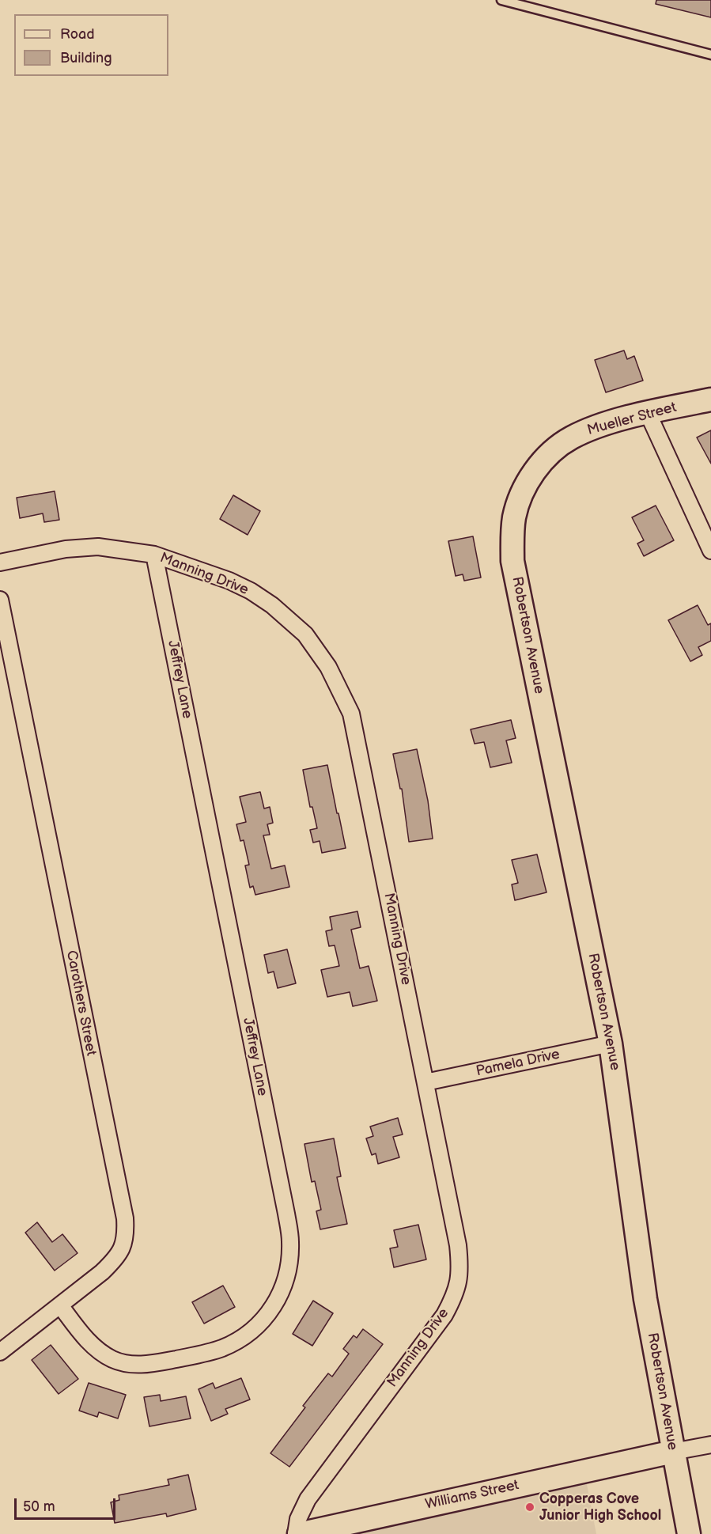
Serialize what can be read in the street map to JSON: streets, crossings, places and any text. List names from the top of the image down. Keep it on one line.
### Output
{"streets":{"street":["Mueller Street","Manning Drive","Robertson Avenue","Jeffrey Lane","Carothers Street","Pamela Drive","Williams Street"]},"crossings":[["Mueller Street","Robertson Avenue"],["Manning Drive","Jeffrey Lane"],["Manning Drive","Pamela Drive"],["Manning Drive","Williams Street"],["Robertson Avenue","Pamela Drive"],["Robertson Avenue","Williams Street"],["Jeffrey Lane","Carothers Street"]],"places":["Copperas Cove Junior High School"],"legend":["Road","Building"],"scale_bar":"50 m"}
